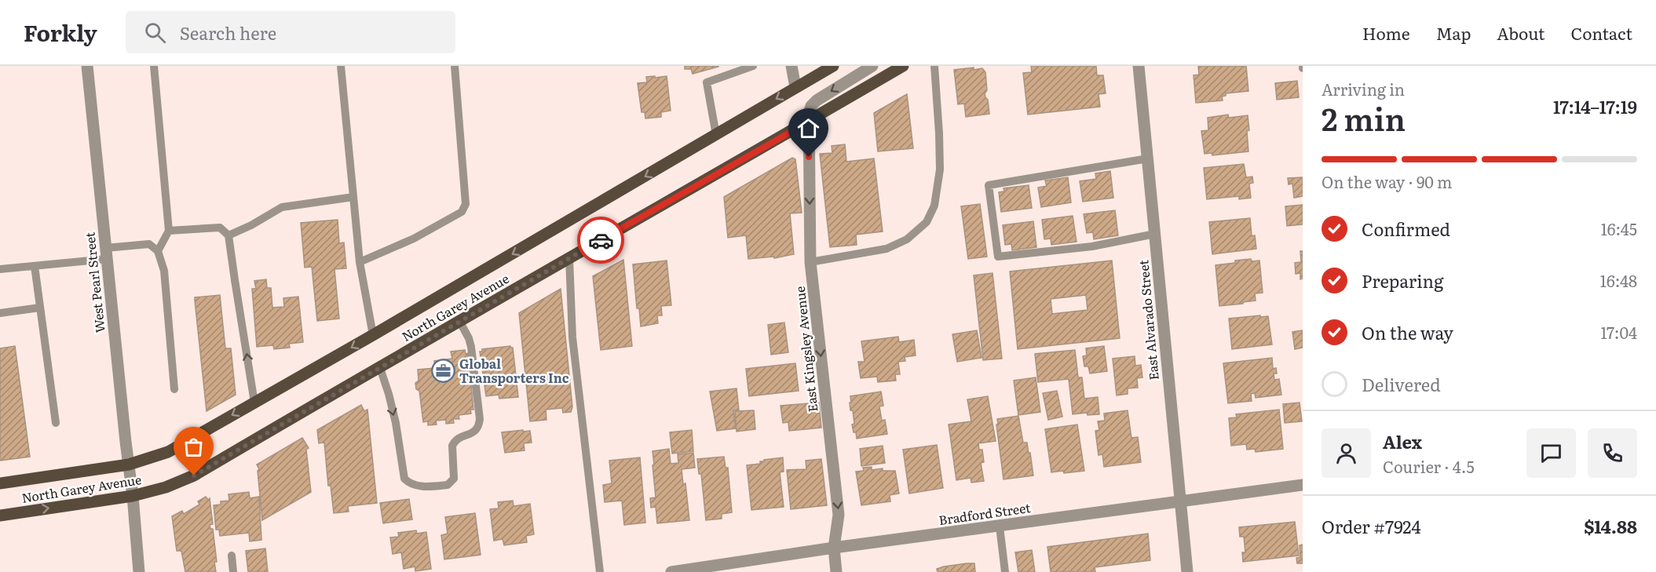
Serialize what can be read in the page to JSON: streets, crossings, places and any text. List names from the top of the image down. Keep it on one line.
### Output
{"streets":{"main road":["North Garey Avenue"],"street":["West Pearl Street","East Alvarado Street","East Kingsley Avenue","Bradford Street"]},"crossings":[["West Pearl Street","North Garey Avenue"],["North Garey Avenue","East Kingsley Avenue"],["East Alvarado Street","Bradford Street"],["East Kingsley Avenue","Bradford Street"]],"one_way":["East Kingsley Avenue"],"places":{"office":["Global Transporters Inc"]},"page":{"header":"Forkly","search":"Search here","nav":["Home","Map","About","Contact"],"heading":["2 min","Arriving in","17:14–17:19"],"panel":["Alex","Courier · 4.5","Order #7924","$14.88"],"bar":"On the way · 90 m","list":[["Confirmed","16:45"],["Preparing","16:48"],["On the way","17:04"],"Delivered"]}}
